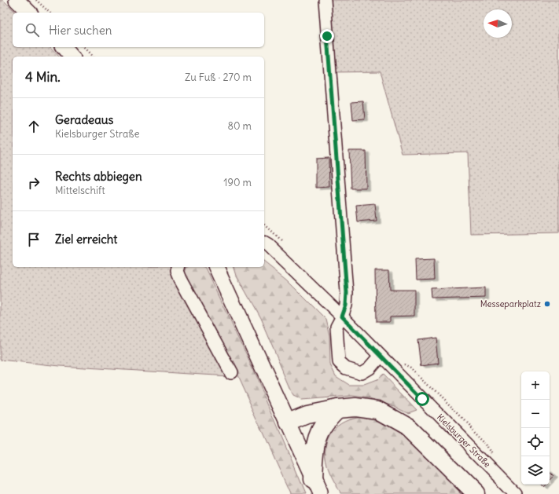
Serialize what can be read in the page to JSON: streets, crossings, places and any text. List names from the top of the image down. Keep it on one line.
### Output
{"streets":{"street":["Kielsburger Straße"]},"places":["Messeparkplatz"],"north":"left","page":{"search":"Hier suchen","heading":["4 Min.","Zu Fuß · 270 m"],"list":[["Geradeaus","Kielsburger Straße","80 m"],["Rechts abbiegen","Mittelschift","190 m"],"Ziel erreicht"],"map_buttons":["+","−"]}}
